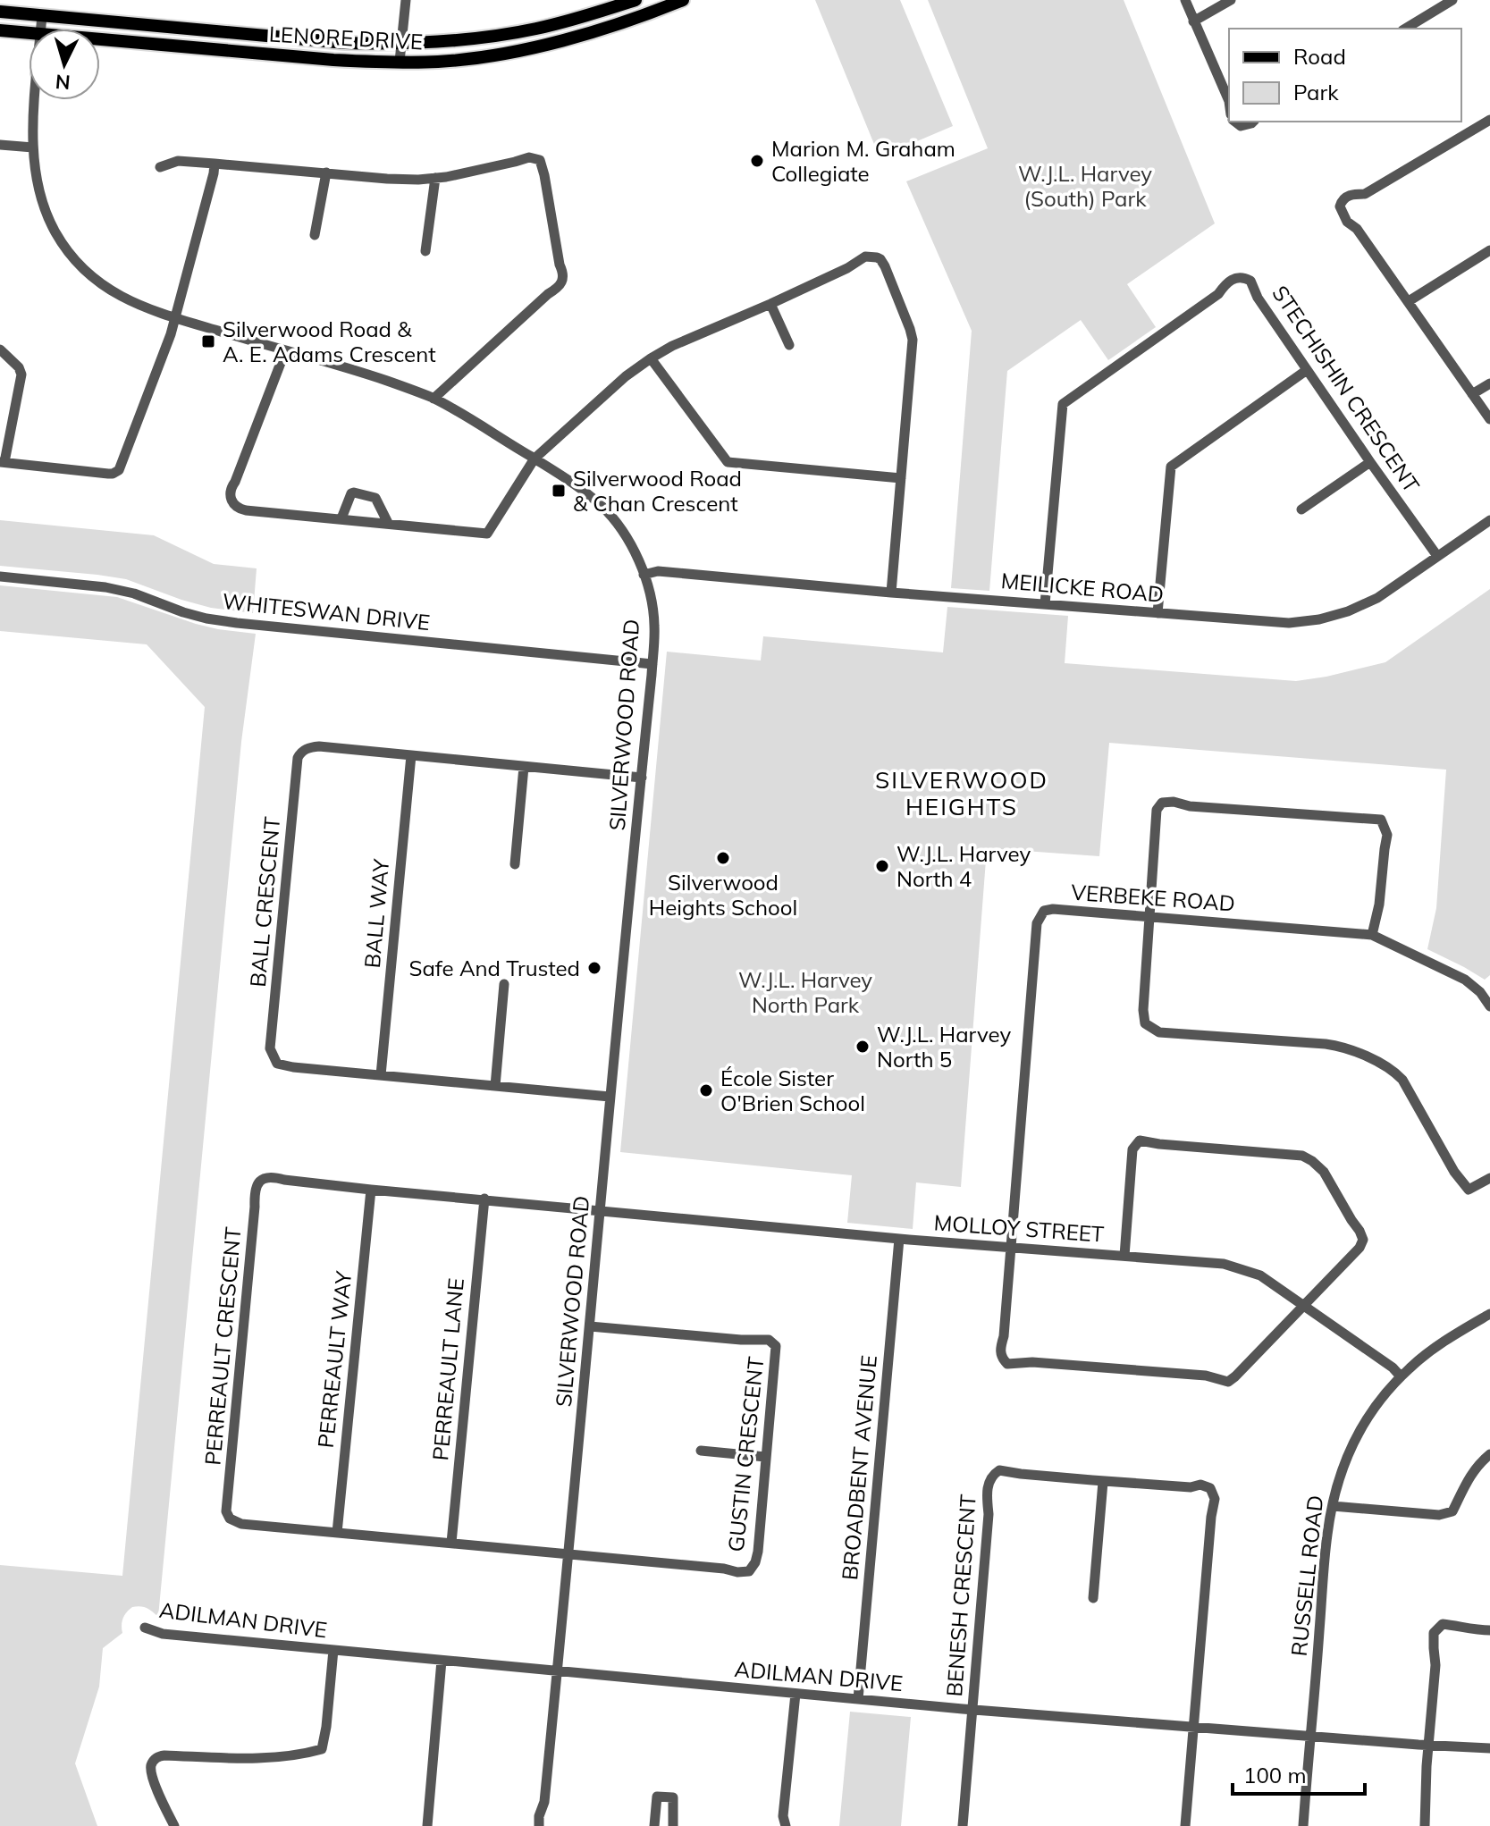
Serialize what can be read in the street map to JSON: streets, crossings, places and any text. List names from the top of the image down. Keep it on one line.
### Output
{"streets":{"main road":["LENORE DRIVE"],"street":["STECHISHIN CRESCENT","MEILICKE ROAD","WHITESWAN DRIVE","SILVERWOOD ROAD","VERBEKE ROAD","BALL CRESCENT","BALL WAY","MOLLOY STREET","PERREAULT CRESCENT","PERREAULT WAY","PERREAULT LANE","GUSTIN CRESCENT","BROADBENT AVENUE","RUSSELL ROAD","BENESH CRESCENT","ADILMAN DRIVE"]},"crossings":[["LENORE DRIVE","SILVERWOOD ROAD"],["STECHISHIN CRESCENT","MEILICKE ROAD"],["MEILICKE ROAD","SILVERWOOD ROAD"],["WHITESWAN DRIVE","SILVERWOOD ROAD"],["SILVERWOOD ROAD","BALL CRESCENT"],["SILVERWOOD ROAD","MOLLOY STREET"],["SILVERWOOD ROAD","PERREAULT CRESCENT"],["SILVERWOOD ROAD","GUSTIN CRESCENT"],["SILVERWOOD ROAD","ADILMAN DRIVE"],["VERBEKE ROAD","MOLLOY STREET"],["BALL CRESCENT","BALL WAY"],["MOLLOY STREET","PERREAULT CRESCENT"],["MOLLOY STREET","BROADBENT AVENUE"],["MOLLOY STREET","RUSSELL ROAD"],["PERREAULT CRESCENT","PERREAULT WAY"],["PERREAULT CRESCENT","PERREAULT LANE"],["PERREAULT CRESCENT","GUSTIN CRESCENT"],["BROADBENT AVENUE","ADILMAN DRIVE"],["RUSSELL ROAD","ADILMAN DRIVE"],["BENESH CRESCENT","ADILMAN DRIVE"]],"districts":["SILVERWOOD HEIGHTS"],"parks":["W.J.L. Harvey (South) Park","W.J.L. Harvey North Park"],"places":{"other":["Marion M. Graham Collegiate","Silverwood Heights School","W.J.L. Harvey North 4","Safe And Trusted","W.J.L. Harvey North 5","École Sister O'Brien School"],"transit":["Silverwood Road & A. E. Adams Crescent","Silverwood Road & Chan Crescent"]},"legend":["Road","Park"],"scale_bar":"100 m","north":"bottom"}
